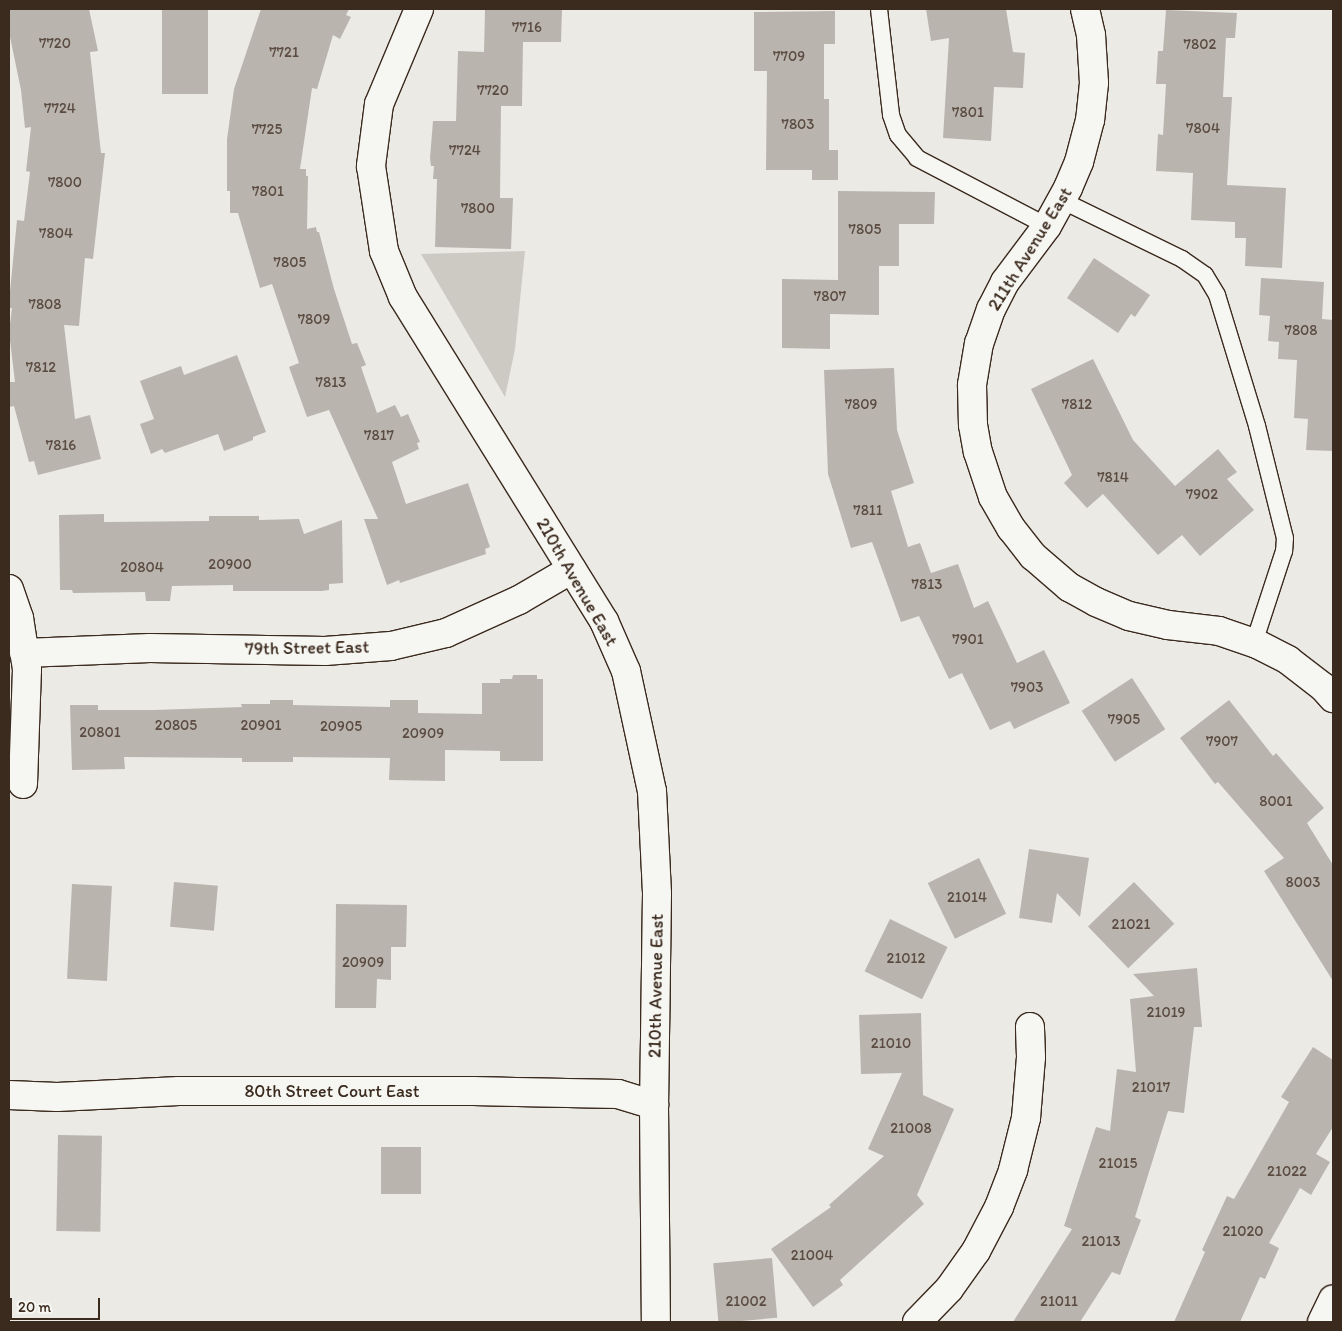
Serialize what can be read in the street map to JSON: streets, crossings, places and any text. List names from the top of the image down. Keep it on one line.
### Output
{"streets":{"street":["211th Avenue East","210th Avenue East","79th Street East","80th Street Court East"]},"crossings":[["210th Avenue East","79th Street East"],["210th Avenue East","80th Street Court East"]],"house_numbers":["7716","7720","7802","7721","7709","7720","7724","7801","7803","7804","7725","7724","7800","7801","7800","7805","7804","7805","7807","7808","7809","7808","7812","7813","7809","7812","7817","7816","7814","7902","7811","20900","20804","7813","7901","7903","7905","20805","20901","20905","20801","20909","7907","8001","8003","21014","21021","21012","20909","21019","21010","21017","21008","21015","21022","21020","21013","21004","21002","21011"],"scale_bar":"20 m"}
